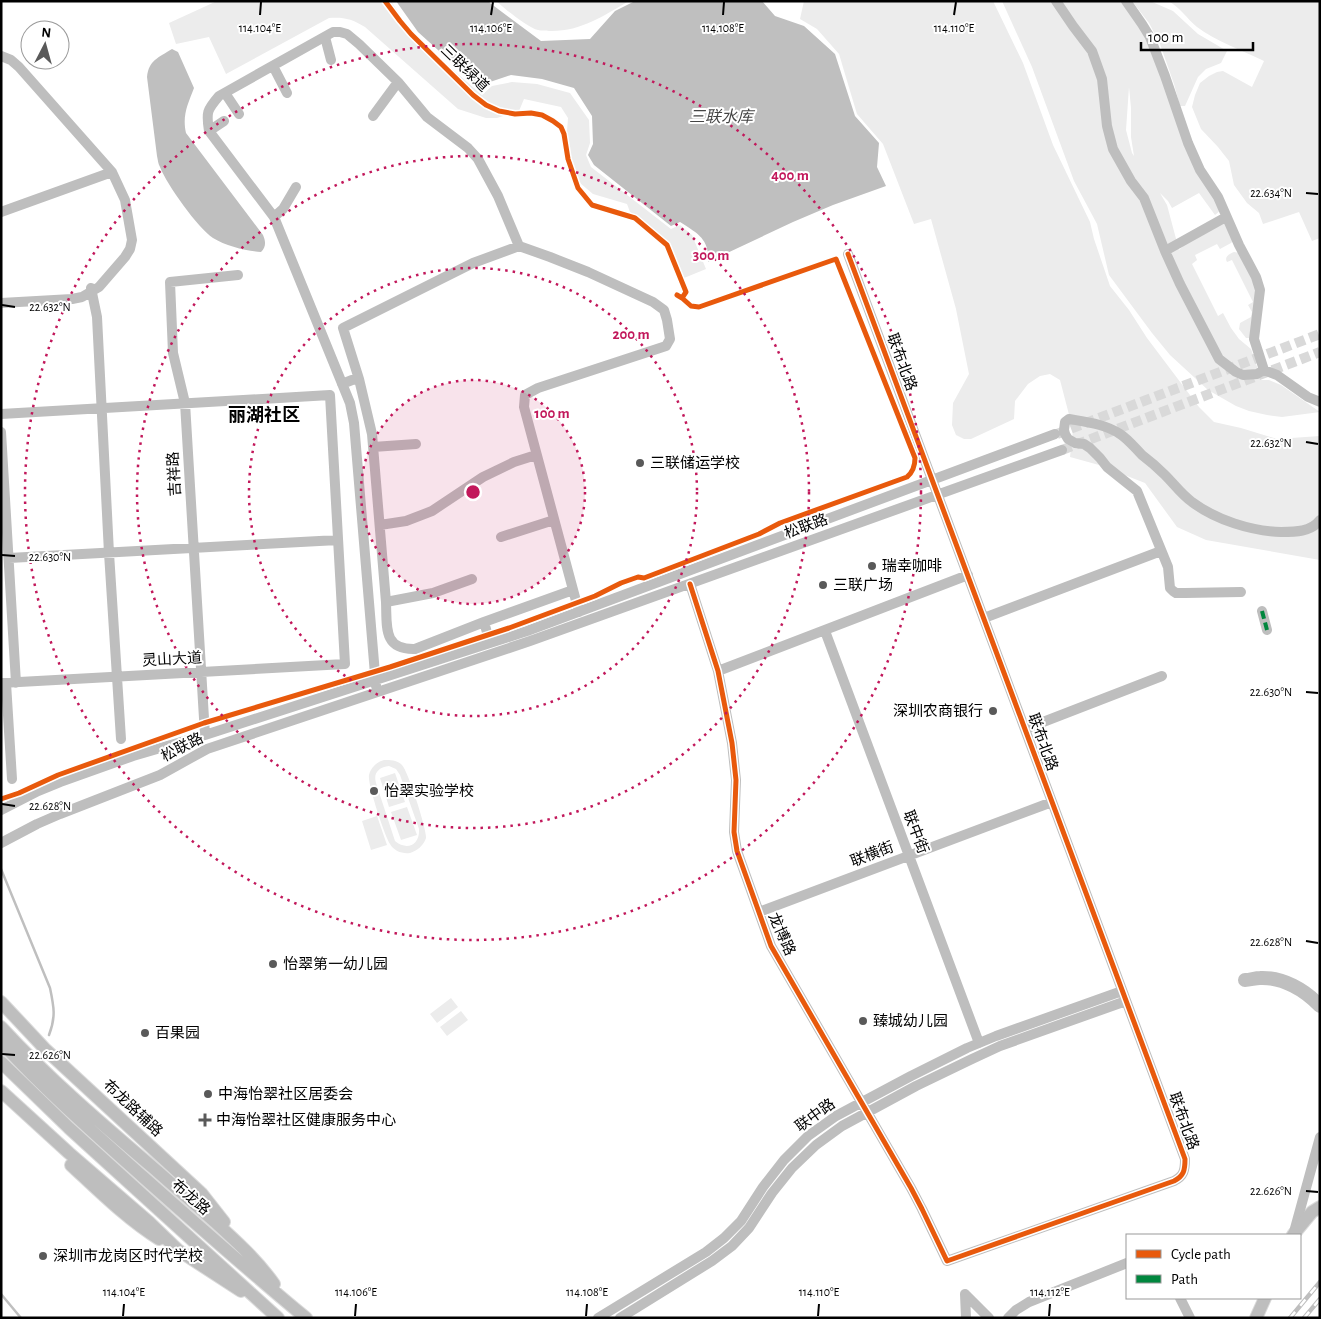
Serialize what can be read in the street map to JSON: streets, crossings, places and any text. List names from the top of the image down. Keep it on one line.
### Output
{"streets":{"main road":["布龙路辅路","布龙路"],"street":["联布北路","吉祥路","松联路","灵山大道","联中街","联横街","龙博路","联中路"],"cycle path":["三联绿道"]},"crossings":[["联布北路","松联路"],["联布北路","联横街"],["联布北路","龙博路"],["联布北路","联中路"],["吉祥路","松联路"],["吉祥路","灵山大道"],["松联路","龙博路"],["联中街","联横街"],["联中街","联中路"],["联横街","龙博路"],["龙博路","联中路"]],"districts":["丽湖社区"],"water":["三联水库"],"places":{"other":["三联储运学校","瑞幸咖啡","三联广场","深圳农商银行","怡翠实验学校","怡翠第一幼儿园","臻城幼儿园","百果园","中海怡翠社区居委会","深圳市龙岗区时代学校"],"health":["中海怡翠社区健康服务中心"]},"legend":["Cycle path","Path"],"scale_bar":"100 m","north":"top","coordinates":["114.104°E","114.106°E","114.108°E","114.110°E","22.634°N","22.632°N","22.630°N","22.628°N","22.626°N","114.112°E"],"rings":["400 m","300 m","200 m","100 m"]}
